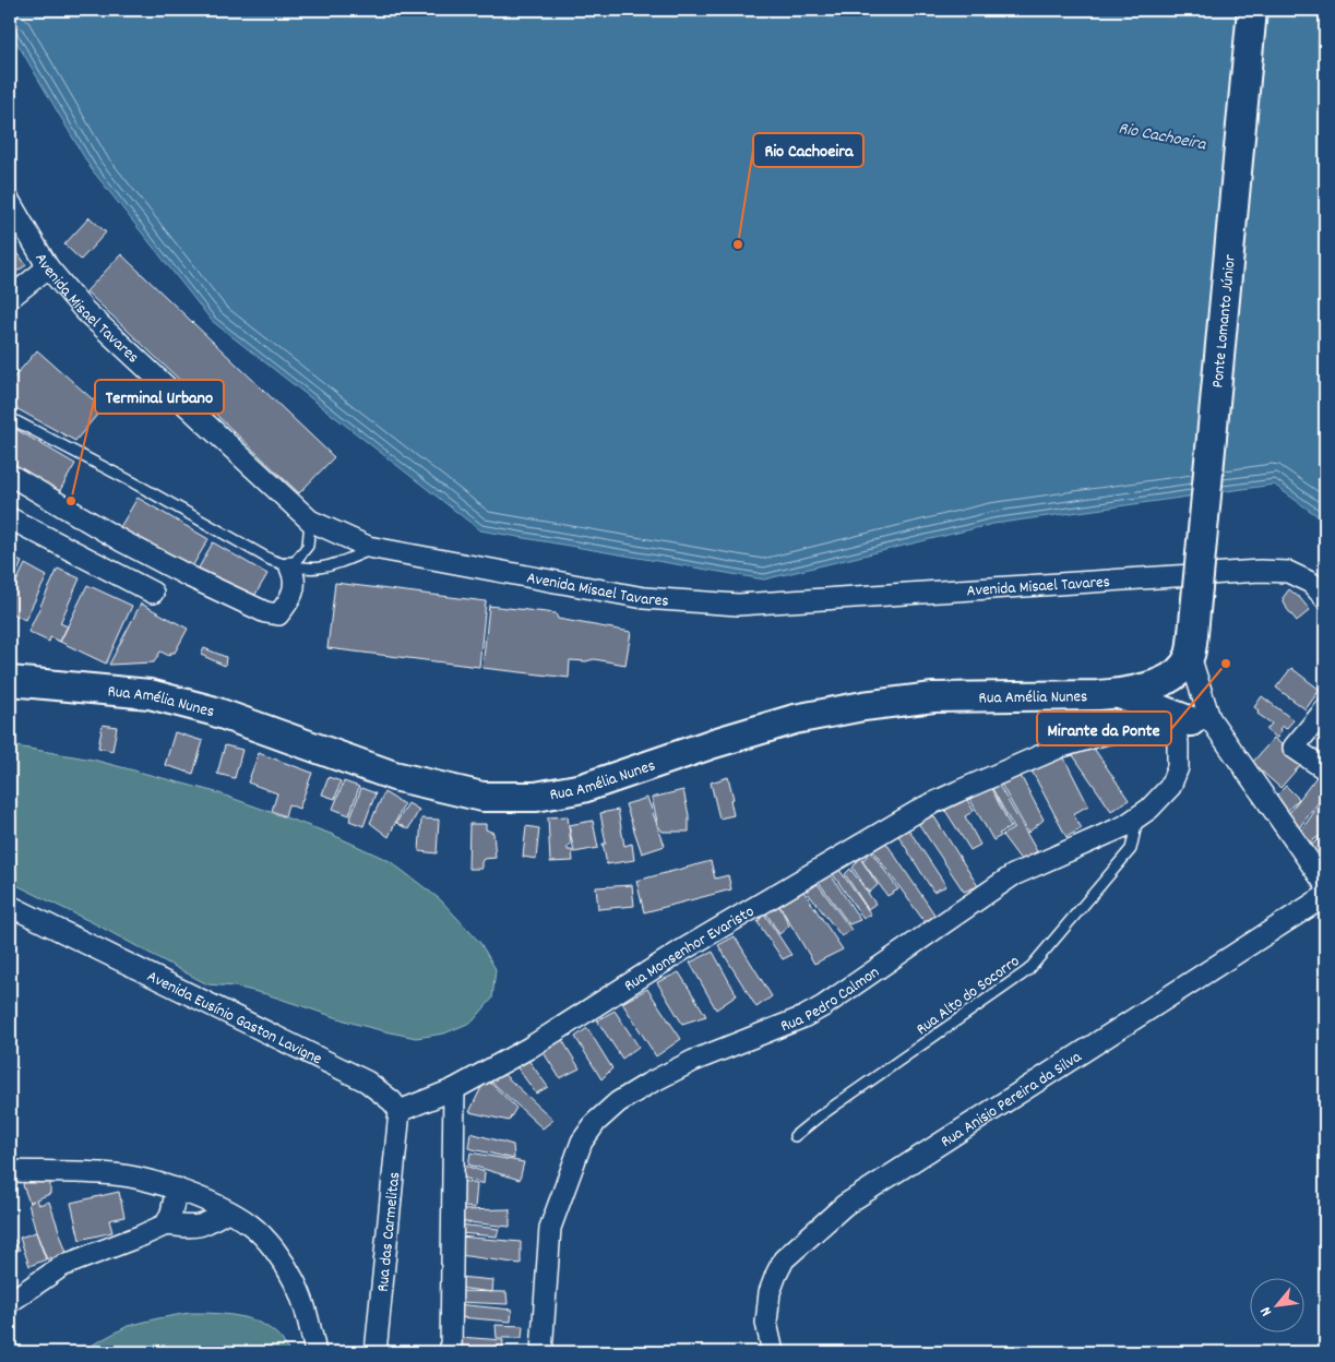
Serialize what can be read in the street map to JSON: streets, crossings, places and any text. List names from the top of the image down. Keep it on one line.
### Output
{"streets":{"main road":["Ponte Lomanto Júnior","Rua Amélia Nunes"],"street":["Avenida Misael Tavares","Rua Monsenhor Evaristo","Rua Pedro Calmon","Avenida Eusínio Gaston Lavigne","Rua Anisio Pereira da Silva","Rua das Carmelitas"],"lane":["Rua Alto do Socorro"]},"crossings":[["Ponte Lomanto Júnior","Rua Amélia Nunes"],["Rua Monsenhor Evaristo","Rua Pedro Calmon"],["Rua Alto do Socorro","Rua Pedro Calmon"],["Avenida Eusínio Gaston Lavigne","Rua das Carmelitas"]],"water":["Rio Cachoeira"],"places":["Rio Cachoeira","Terminal Urbano","Mirante da Ponte"],"north":"bottom left"}
